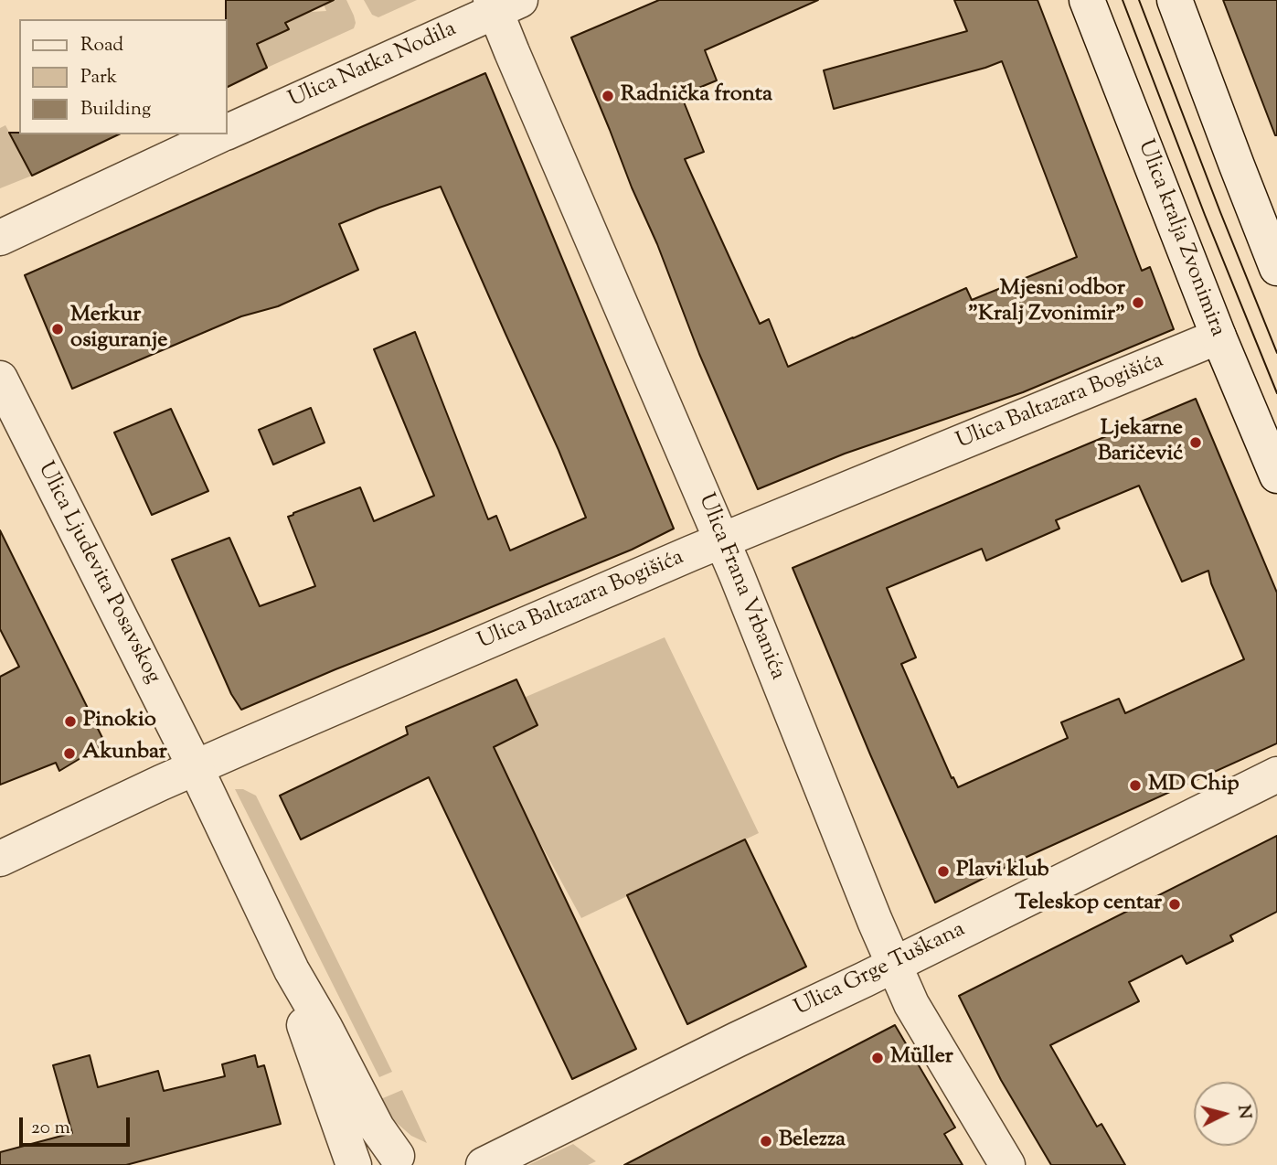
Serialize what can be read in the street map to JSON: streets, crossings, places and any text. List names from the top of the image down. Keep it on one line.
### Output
{"streets":{"street":["Ulica Natka Nodila","Ulica kralja Zvonimira","Ulica Baltazara Bogišića","Ulica Ljudevita Posavskog","Ulica Frana Vrbanića","Ulica Grge Tuškana"]},"crossings":[["Ulica Natka Nodila","Ulica Frana Vrbanića"],["Ulica kralja Zvonimira","Ulica Baltazara Bogišića"],["Ulica Baltazara Bogišića","Ulica Ljudevita Posavskog"],["Ulica Baltazara Bogišića","Ulica Frana Vrbanića"],["Ulica Frana Vrbanića","Ulica Grge Tuškana"]],"places":["Radnička fronta","Mjesni odbor \"Kralj Zvonimir\"","Merkur osiguranje","Ljekarne Baričević","Pinokio","Akunbar","MD Chip","Plavi klub","Teleskop centar","Müller","Belezza"],"legend":["Road","Park","Building"],"scale_bar":"20 m","north":"right"}
